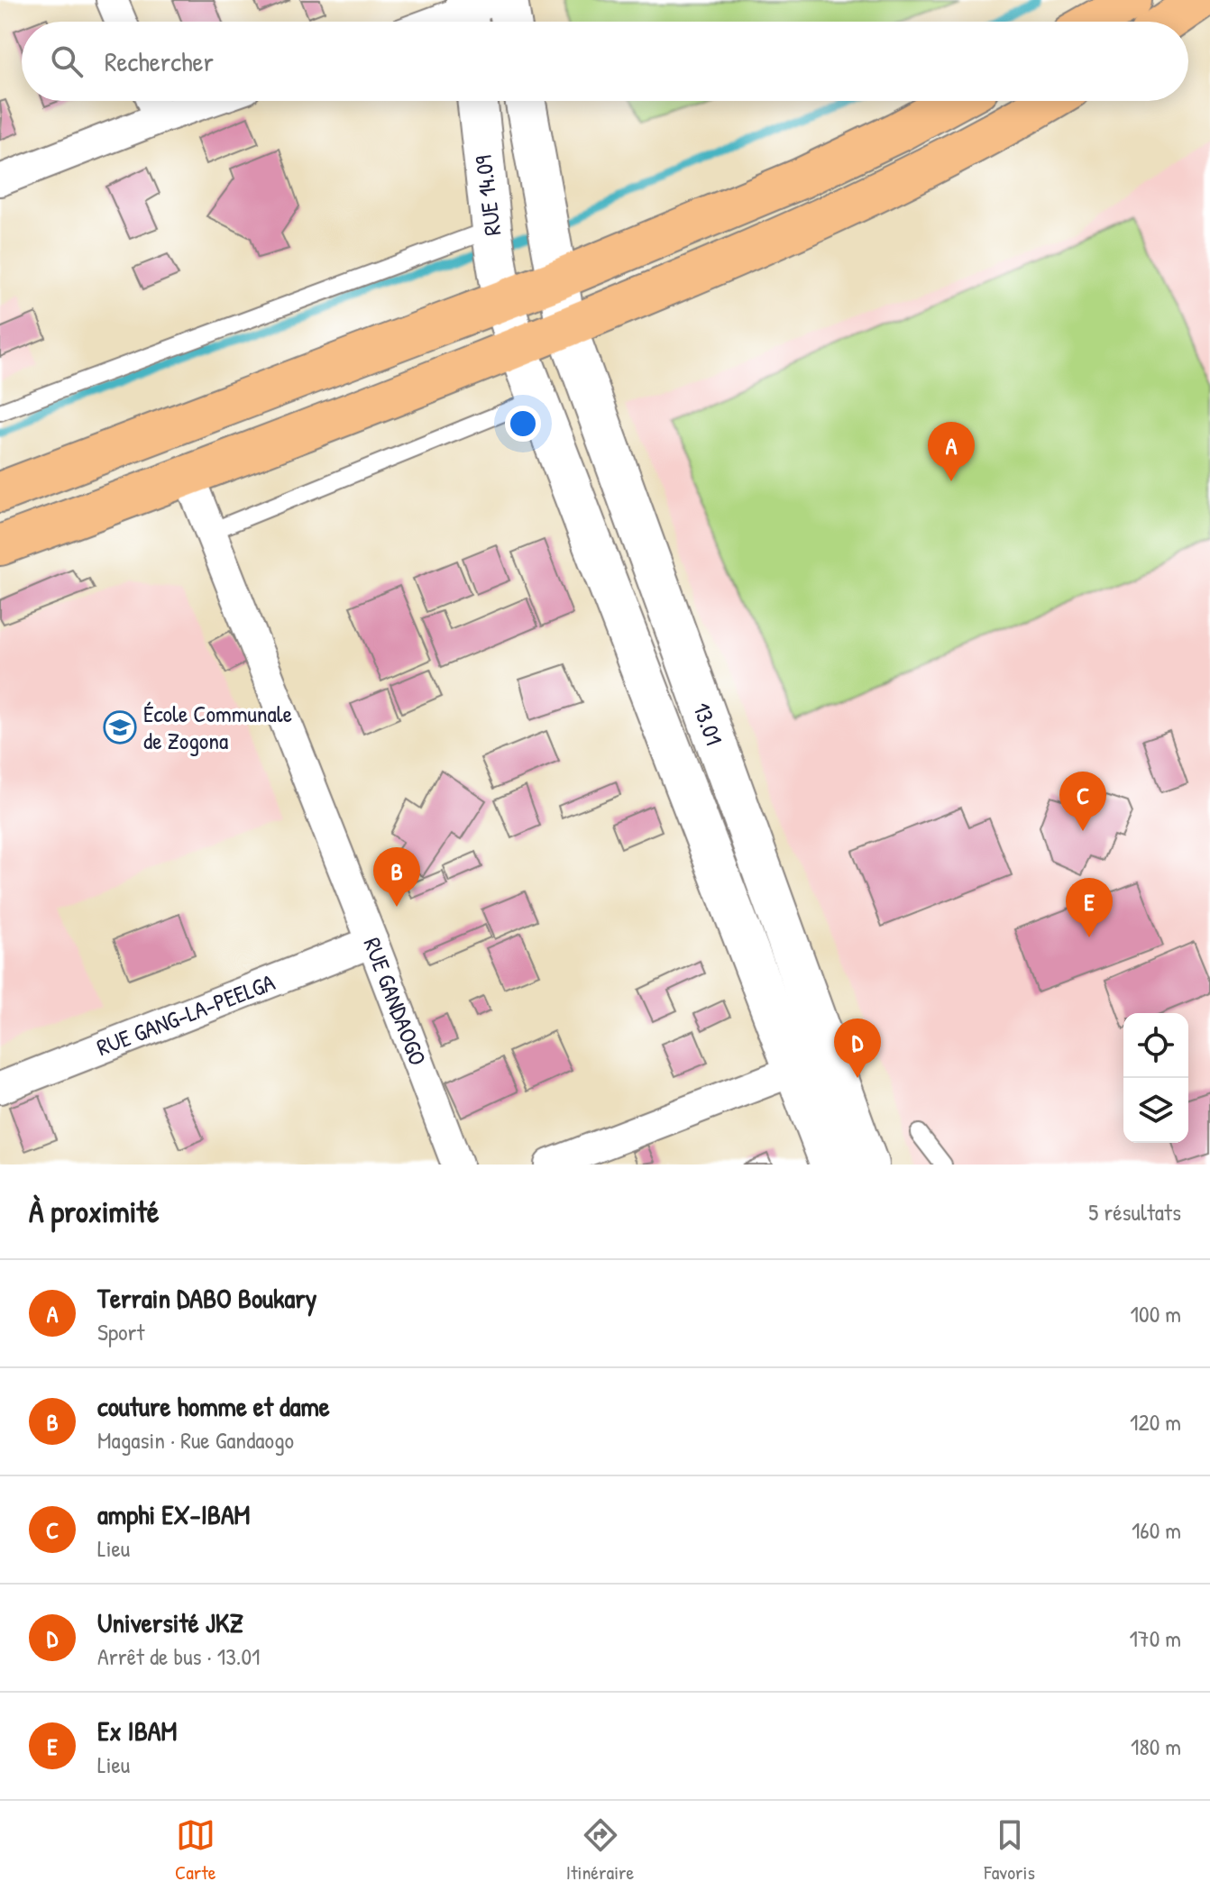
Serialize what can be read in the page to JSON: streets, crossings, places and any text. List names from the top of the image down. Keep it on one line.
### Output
{"streets":{"street":["RUE 14.09","13.01","RUE GANDAOGO","RUE GANG-LA-PEELGA"]},"crossings":[["RUE 14.09","13.01"],["RUE GANDAOGO","RUE GANG-LA-PEELGA"]],"places":{"school or university":["École Communale de Zogona"]},"page":{"search":"Rechercher","pins":["A","C","B","E","D"],"heading":["À proximité","5 résultats"],"list":[{"mark":"A","name":"Terrain DABO Boukary","note":"Sport","value":"100 m"},{"mark":"B","name":"couture homme et dame","note":"Magasin · Rue Gandaogo","value":"120 m"},{"mark":"C","name":"amphi EX-IBAM","note":"Lieu","value":"160 m"},{"mark":"D","name":"Université JKZ","note":"Arrêt de bus · 13.01","value":"170 m"},{"mark":"E","name":"Ex IBAM","note":"Lieu","value":"180 m"}],"nav":["Carte","Itinéraire","Favoris"]}}
